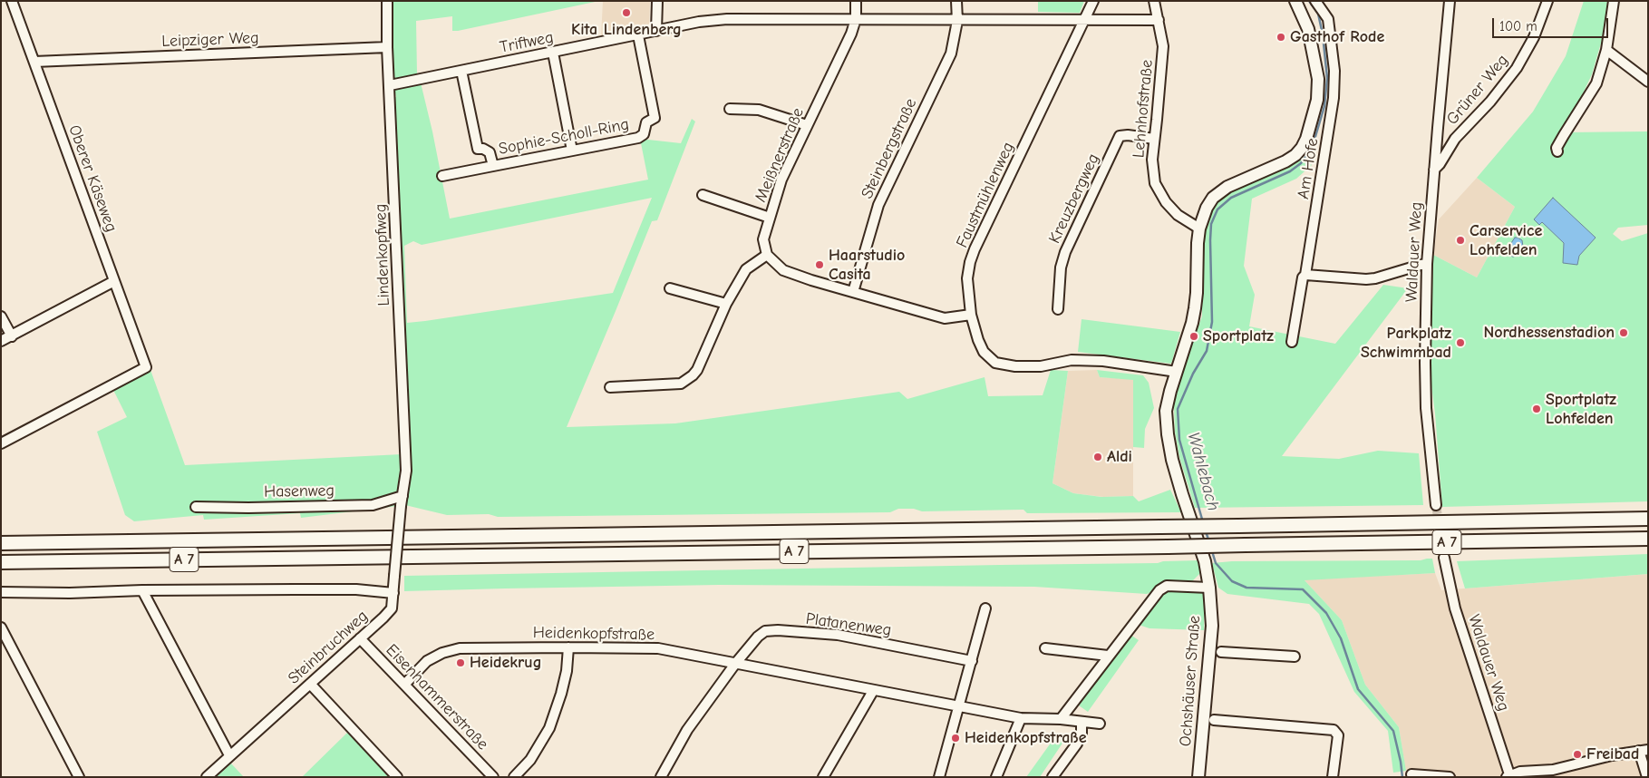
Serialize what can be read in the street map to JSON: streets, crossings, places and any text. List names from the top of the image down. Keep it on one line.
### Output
{"streets":{"highway":["A 7"],"main road":["Ochshäuser Straße"],"street":["Leipziger Weg","Triftweg","Grüner Weg","Lehnhofstraße","Sophie-Scholl-Ring","Steinbergstraße","Meißnerstraße","Am Hofe","Oberer Käseweg","Faustmühlenweg","Kreuzbergweg","Waldauer Weg","Lindenkopfweg","Hasenweg","Platanenweg","Heidenkopfstraße","Steinbruchweg","Eisenhammerstraße"]},"crossings":[["Leipziger Weg","Oberer Käseweg"],["Leipziger Weg","Lindenkopfweg"],["Triftweg","Lehnhofstraße"],["Triftweg","Sophie-Scholl-Ring"],["Triftweg","Steinbergstraße"],["Triftweg","Meißnerstraße"],["Triftweg","Faustmühlenweg"],["Triftweg","Lindenkopfweg"],["Grüner Weg","Waldauer Weg"],["Lehnhofstraße","Kreuzbergweg"],["Lehnhofstraße","Ochshäuser Straße"],["Faustmühlenweg","Ochshäuser Straße"],["Lindenkopfweg","Hasenweg"],["Lindenkopfweg","Steinbruchweg"],["Platanenweg","Heidenkopfstraße"],["Heidenkopfstraße","Eisenhammerstraße"],["Steinbruchweg","Eisenhammerstraße"]],"water":["Wahlebach"],"places":["Kita Lindenberg","Gasthof Rode","Carservice Lohfelden","Haarstudio Casita","Nordhessenstadion","Sportplatz","Parkplatz Schwimmbad","Sportplatz Lohfelden","Aldi","Heidekrug","Heidenkopfstraße","Freibad"],"scale_bar":"100 m"}
